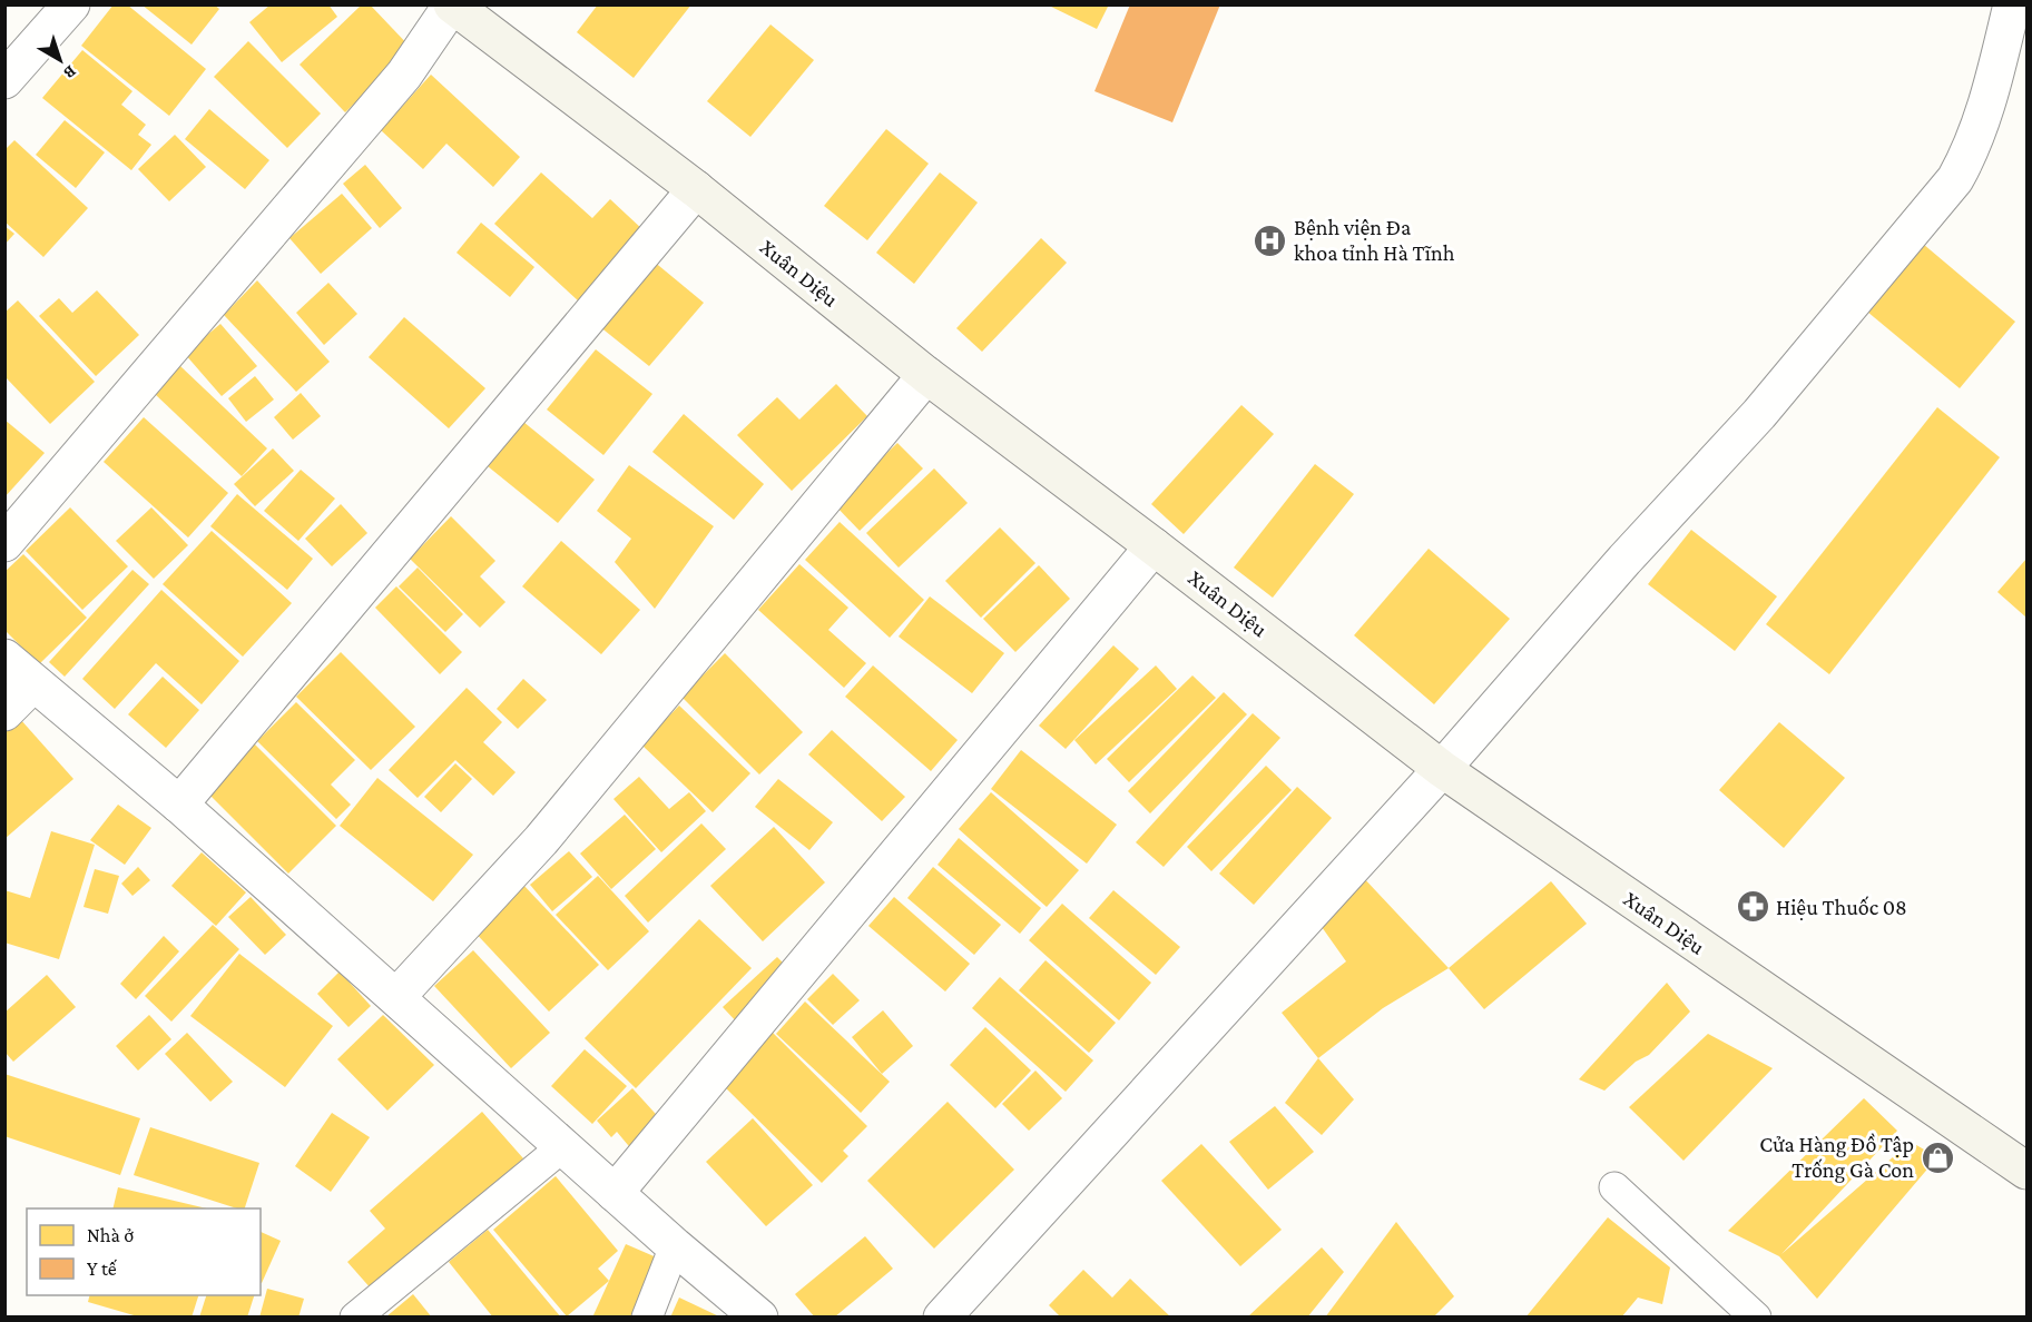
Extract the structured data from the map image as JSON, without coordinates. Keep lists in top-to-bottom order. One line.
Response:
{"streets":{"street":["Xuân Diệu"]},"places":{"hospital":["Bệnh viện Đa khoa tỉnh Hà Tĩnh"],"pharmacy":["Hiệu Thuốc 08"],"shop":["Cửa Hàng Đồ Tập Trống Gà Con"]},"legend":["Nhà ở","Y tế"],"north":"bottom right"}
